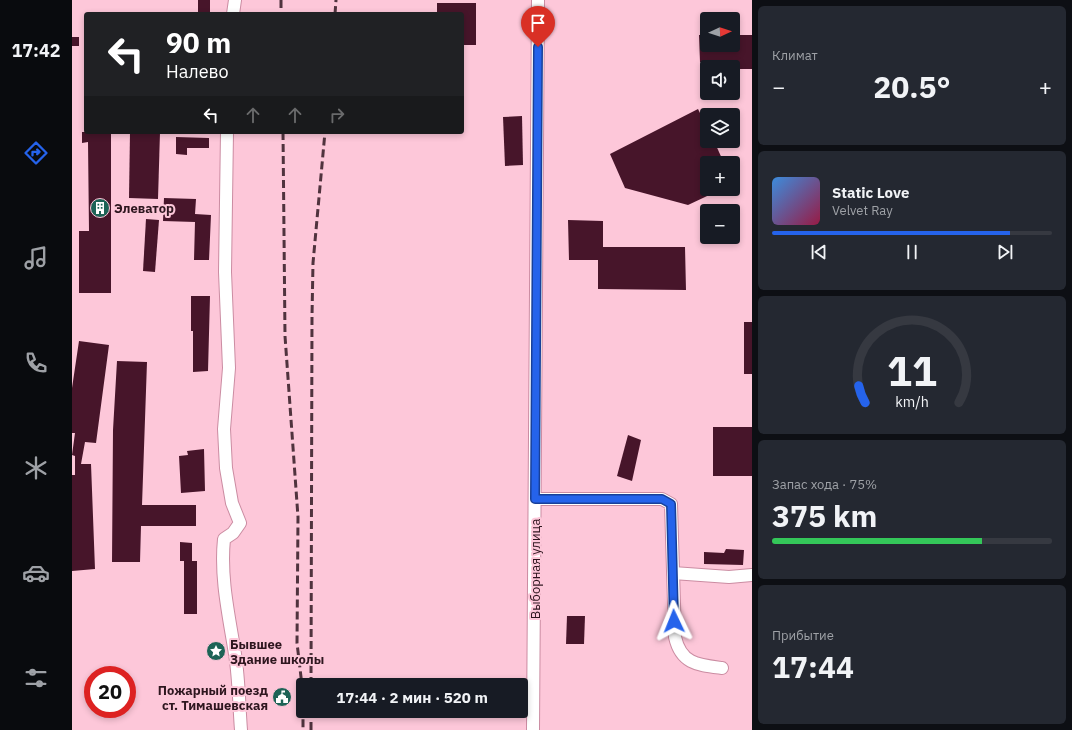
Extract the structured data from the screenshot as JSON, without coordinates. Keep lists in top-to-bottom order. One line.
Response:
{"streets":{"street":["Выборная улица"]},"places":{"building":["Элеватор"],"place":["Бывшее Здание школы"],"public building":["Пожарный поезд ст. Тимашевская"]},"north":"right","page":{"tabs":"17:42","tile":["Климат",["Запас хода · 75%","375 km"],["Прибытие","17:44"]],"map_buttons":["+","−"],"turn":["90 m","Налево"],"heat":["−","20.5°","+"],"song":["Static Love","Velvet Ray"],"limit":"20","trip":"17:44 · 2 мин · 520 m","gauge":["11","km/h"]}}
